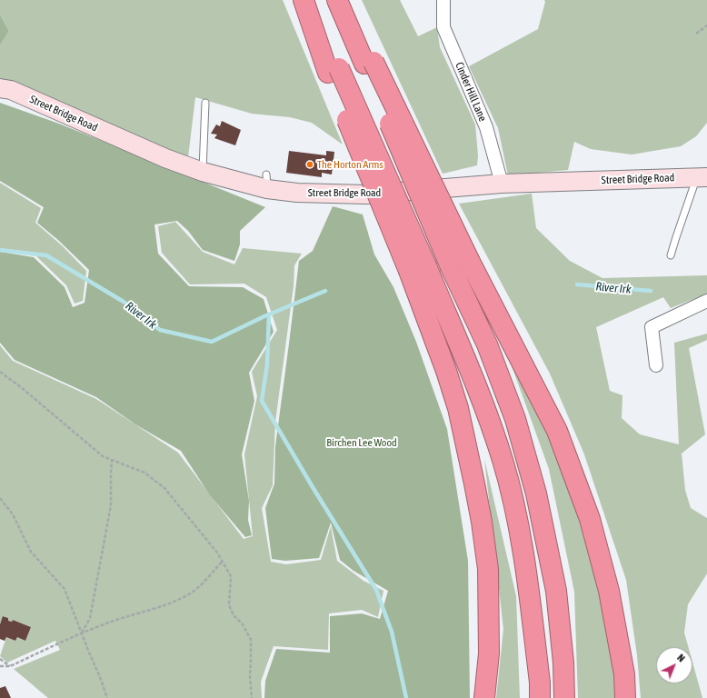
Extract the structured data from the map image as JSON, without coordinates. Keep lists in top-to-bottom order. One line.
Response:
{"streets":{"main road":["Street Bridge Road"],"street":["Cinder Hill Lane"]},"crossings":[["Cinder Hill Lane","Street Bridge Road"]],"water":["River Irk"],"parks":["Birchen Lee Wood"],"places":["The Horton Arms"],"north":"top right"}
